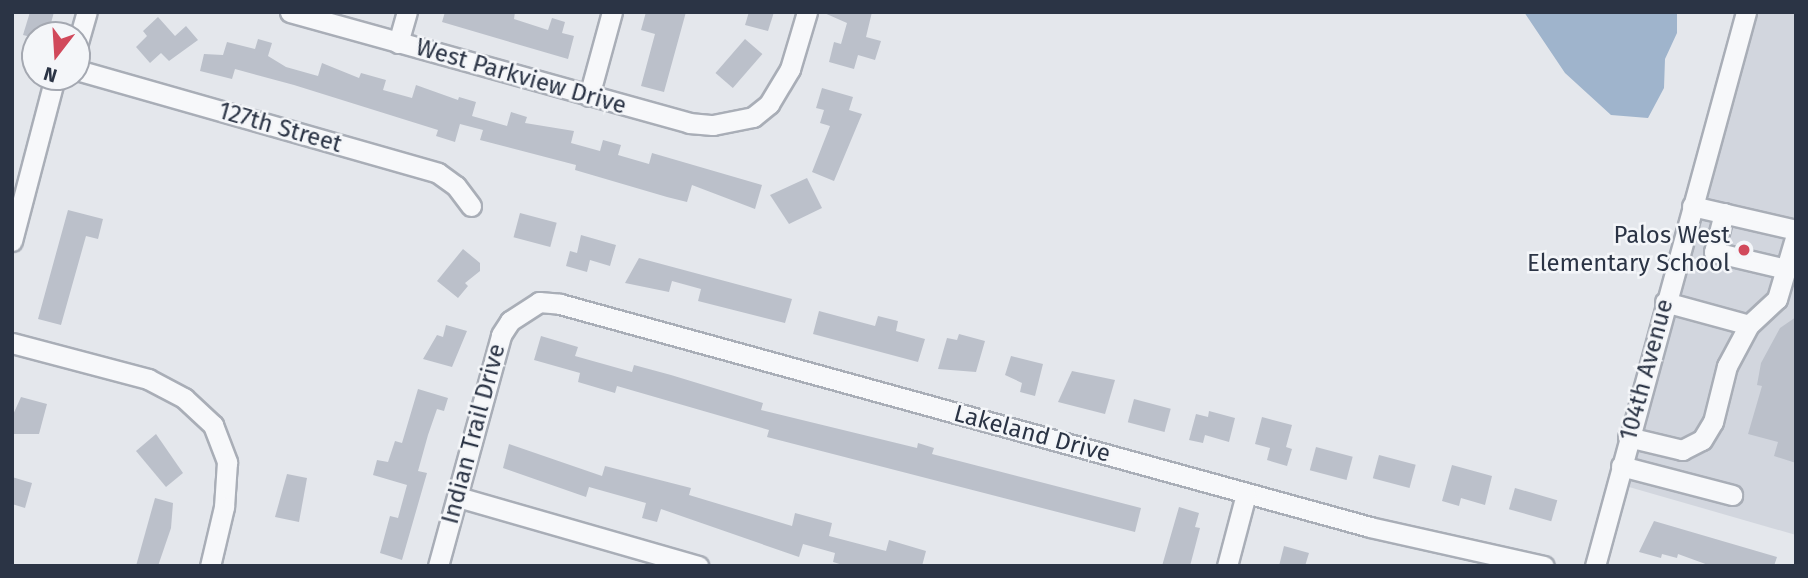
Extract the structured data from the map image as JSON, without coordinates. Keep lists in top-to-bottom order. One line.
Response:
{"streets":{"street":["West Parkview Drive","127th Street","104th Avenue","Indian Trail Drive","Lakeland Drive"]},"crossings":[["Indian Trail Drive","Lakeland Drive"]],"places":["Palos West Elementary School"],"north":"bottom"}
